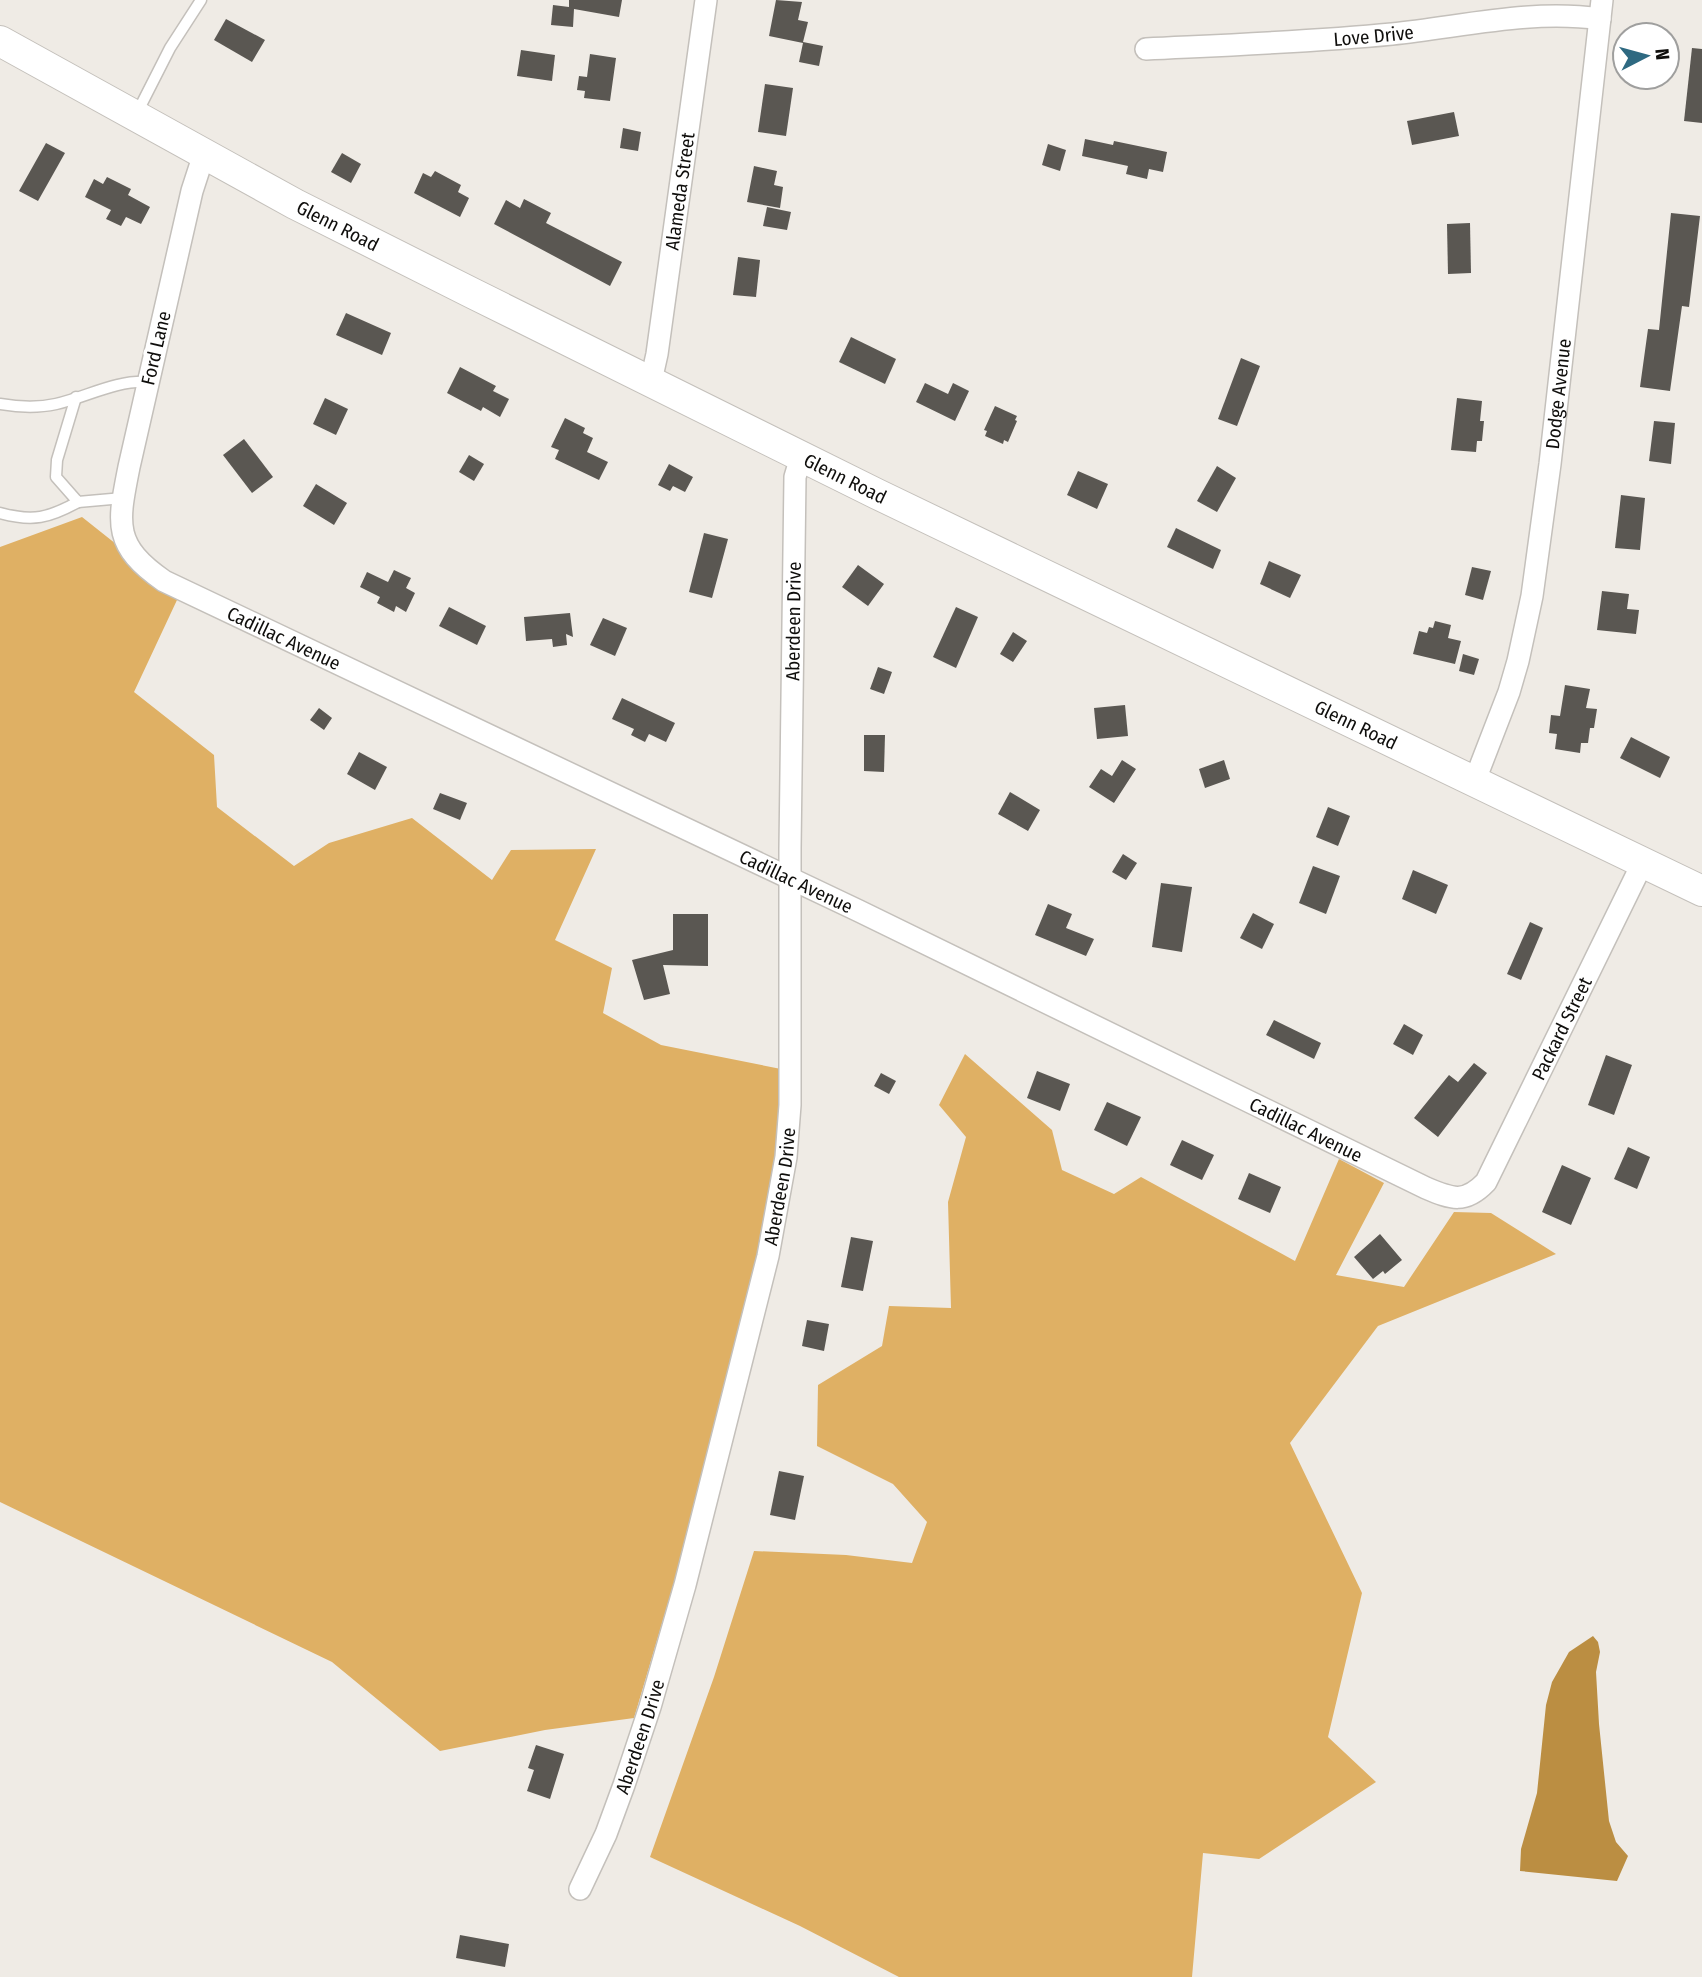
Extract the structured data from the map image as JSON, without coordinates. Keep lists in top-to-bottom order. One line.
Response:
{"streets":{"street":["Love Drive","Alameda Street","Glenn Road","Ford Lane","Dodge Avenue","Aberdeen Drive","Cadillac Avenue","Packard Street"]},"crossings":[["Love Drive","Dodge Avenue"],["Alameda Street","Glenn Road"],["Glenn Road","Ford Lane"],["Glenn Road","Dodge Avenue"],["Glenn Road","Aberdeen Drive"],["Glenn Road","Packard Street"],["Ford Lane","Cadillac Avenue"],["Aberdeen Drive","Cadillac Avenue"],["Cadillac Avenue","Packard Street"]],"north":"right"}
